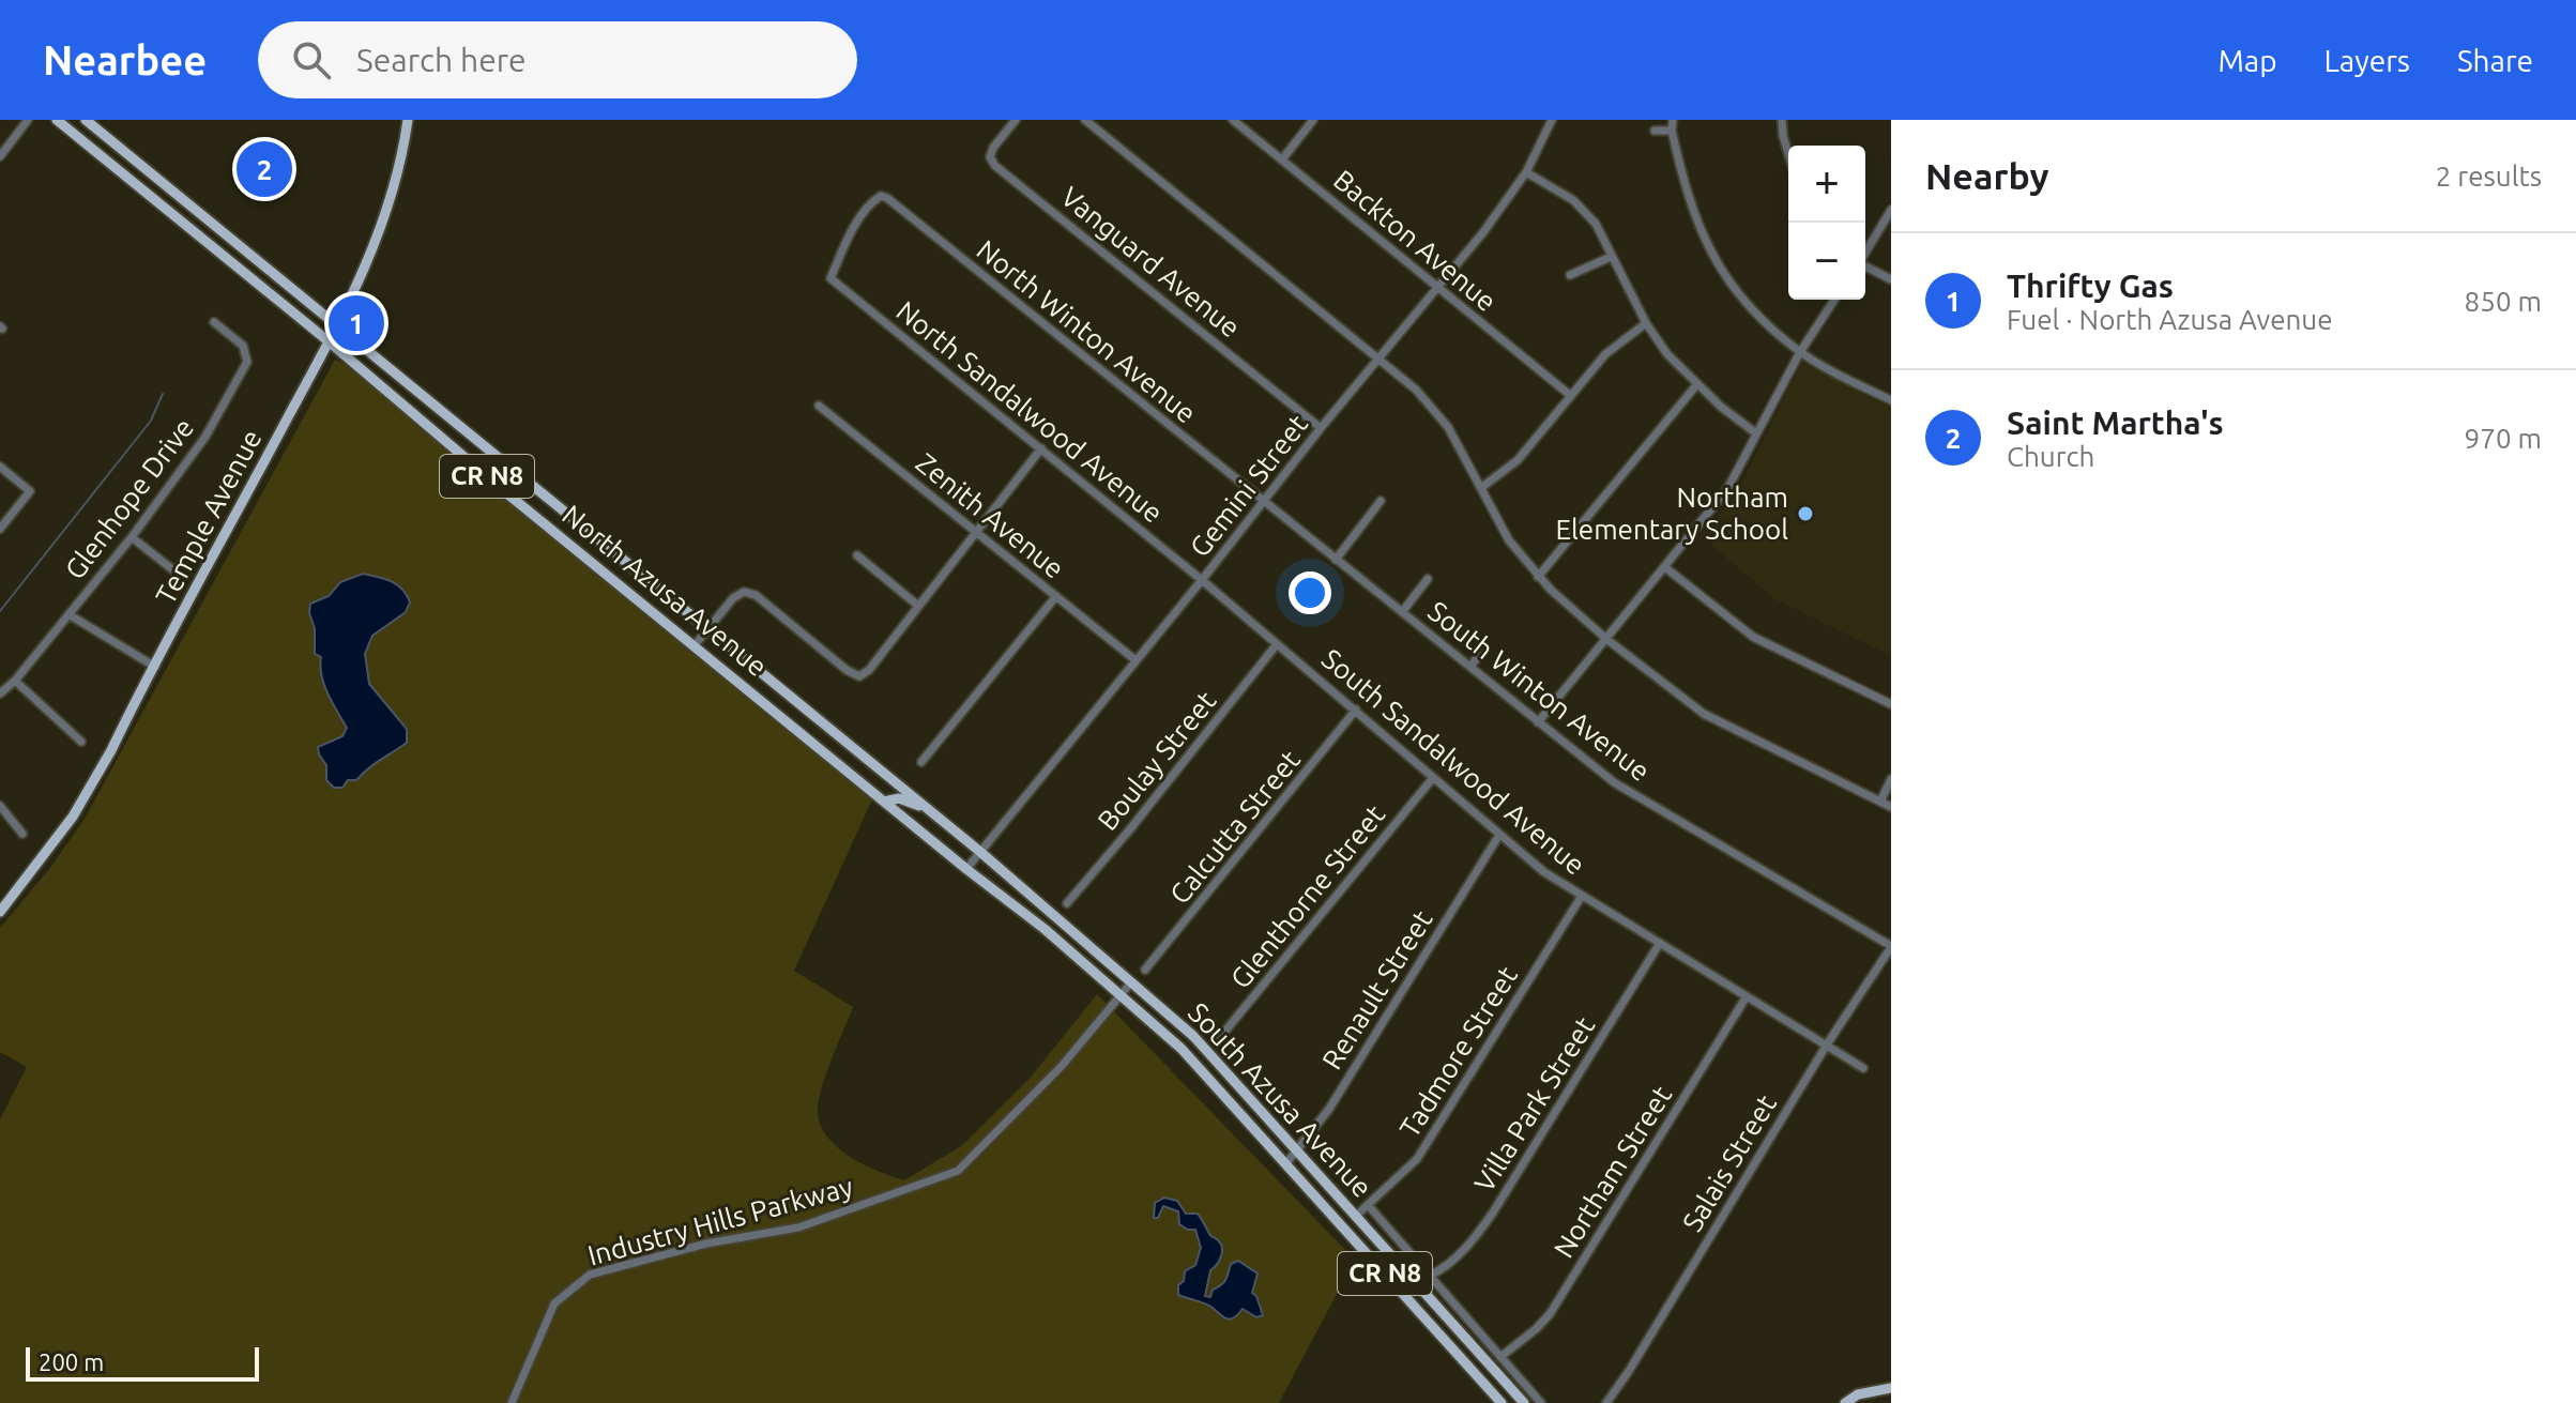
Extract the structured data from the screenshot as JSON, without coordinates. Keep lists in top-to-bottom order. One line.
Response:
{"streets":{"main road":["CR N8","Temple Avenue","North Azusa Avenue","South Azusa Avenue"],"street":["Backton Avenue","Vanguard Avenue","North Winton Avenue","North Sandalwood Avenue","Gemini Street","Glenhope Drive","Zenith Avenue","South Winton Avenue","Boulay Street","South Sandalwood Avenue","Calcutta Street","Glenthorne Street","Renault Street","Tadmore Street","Villa Park Street","Salais Street","Northam Street","Industry Hills Parkway"]},"crossings":[["Backton Avenue","Gemini Street"],["Vanguard Avenue","Gemini Street"],["North Winton Avenue","North Sandalwood Avenue"],["North Winton Avenue","Gemini Street"],["North Winton Avenue","South Winton Avenue"],["North Sandalwood Avenue","Gemini Street"],["North Sandalwood Avenue","South Sandalwood Avenue"],["Gemini Street","Zenith Avenue"],["Gemini Street","North Azusa Avenue"],["Gemini Street","South Winton Avenue"],["Gemini Street","South Sandalwood Avenue"],["Gemini Street","South Azusa Avenue"],["Temple Avenue","North Azusa Avenue"],["North Azusa Avenue","South Azusa Avenue"],["South Winton Avenue","Salais Street"],["Boulay Street","South Sandalwood Avenue"],["South Sandalwood Avenue","Calcutta Street"],["South Sandalwood Avenue","Glenthorne Street"],["South Sandalwood Avenue","Renault Street"],["South Sandalwood Avenue","Tadmore Street"],["South Sandalwood Avenue","Villa Park Street"],["South Sandalwood Avenue","Salais Street"],["South Sandalwood Avenue","Northam Street"],["Renault Street","South Azusa Avenue"],["Tadmore Street","South Azusa Avenue"],["South Azusa Avenue","Industry Hills Parkway"]],"places":["Northam Elementary School"],"scale_bar":"200 m","page":{"header":"Nearbee","search":"Search here","nav":["Map","Layers","Share"],"heading":["Nearby","2 results"],"pins":["2","1"],"map_buttons":["+","−"],"list":[{"mark":"1","name":"Thrifty Gas","note":"Fuel · North Azusa Avenue","value":"850 m"},{"mark":"2","name":"Saint Martha's","note":"Church","value":"970 m"}],"scale":"200 m"}}
